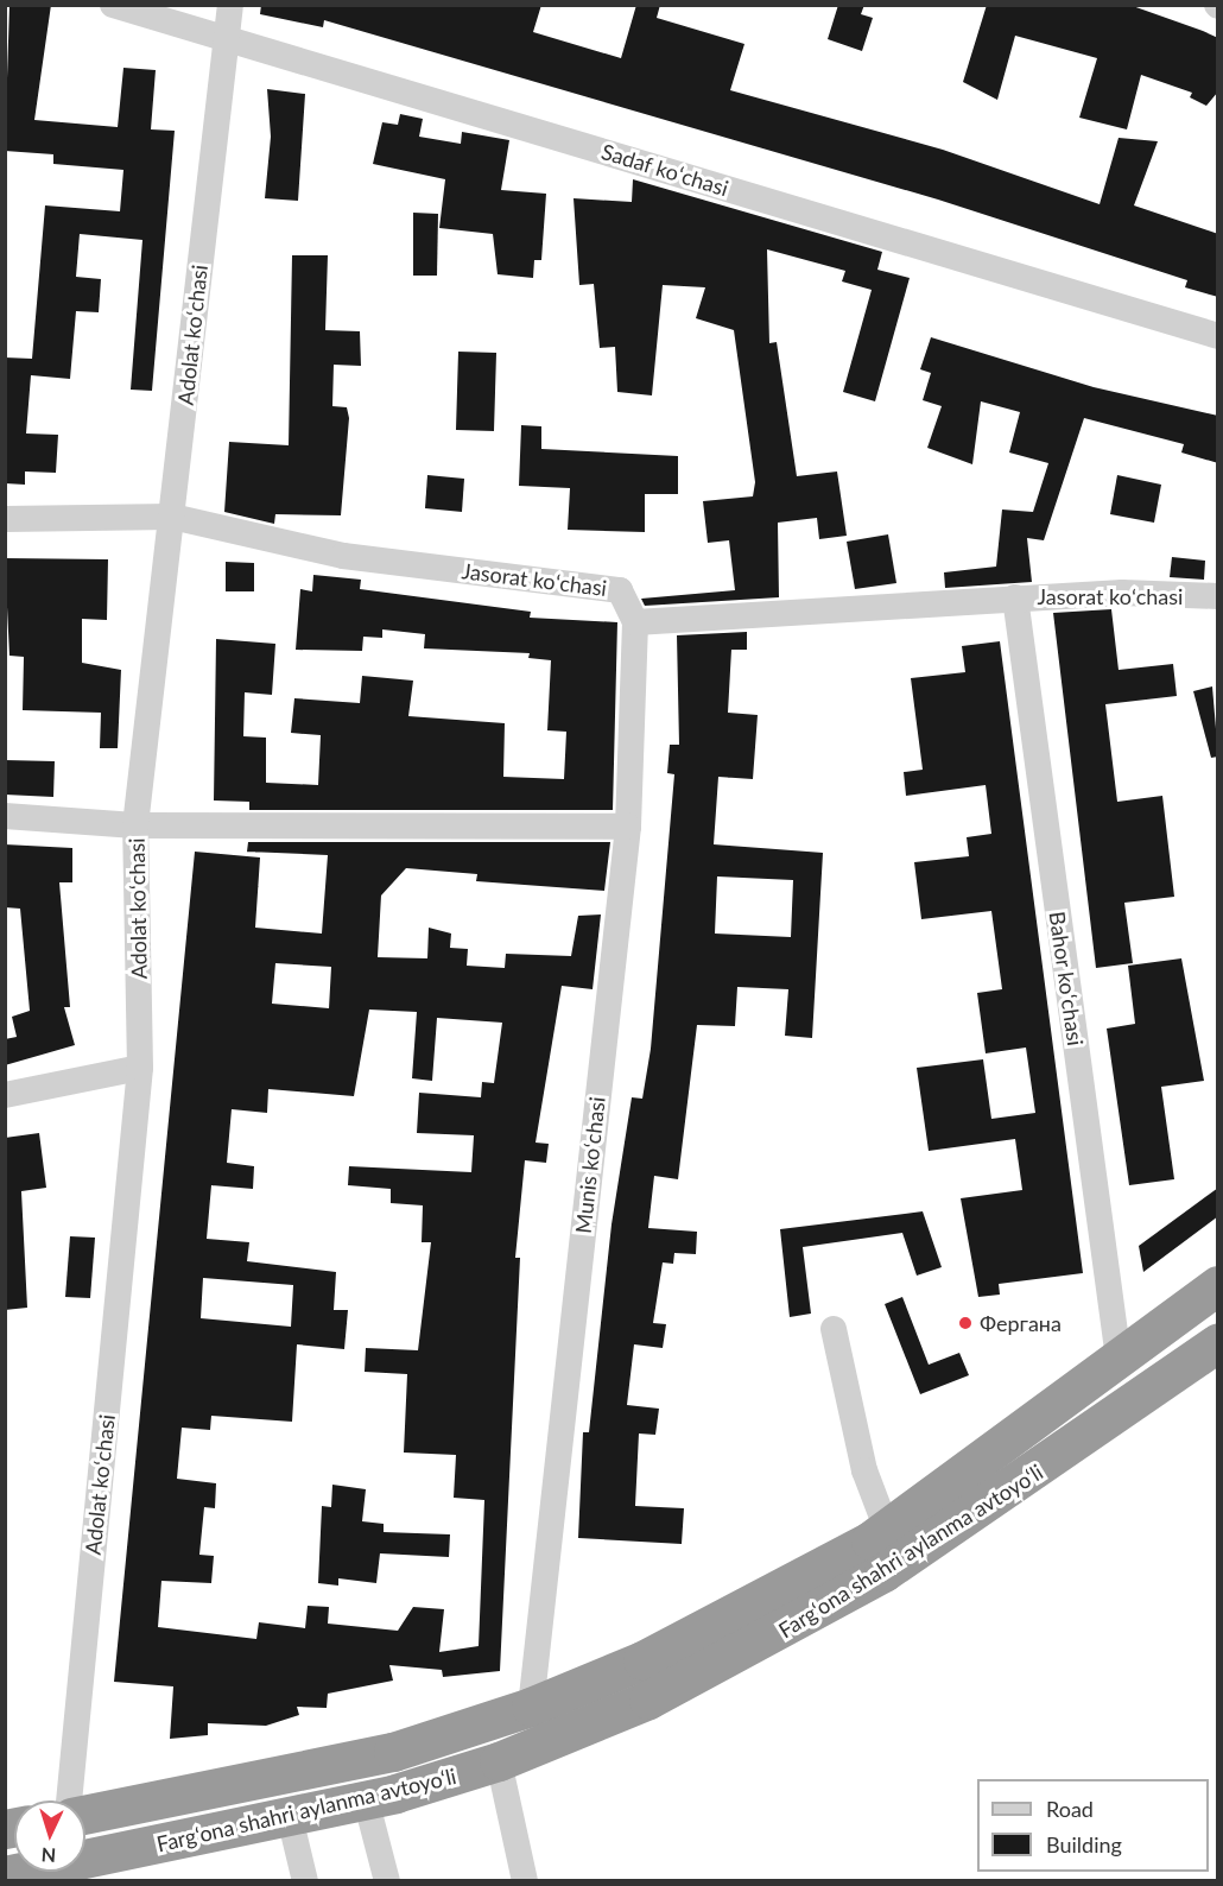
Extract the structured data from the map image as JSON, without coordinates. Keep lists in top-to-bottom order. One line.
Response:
{"streets":{"highway":["Farg‘ona shahri aylanma avtoyo‘li"],"street":["Sadaf koʻchasi","Adolat koʻchasi","Jasorat koʻchasi","Bahor koʻchasi","Munis koʻchasi"]},"crossings":[["Sadaf koʻchasi","Adolat koʻchasi"],["Adolat koʻchasi","Jasorat koʻchasi"],["Jasorat koʻchasi","Bahor koʻchasi"],["Jasorat koʻchasi","Munis koʻchasi"],["Bahor koʻchasi","Farg‘ona shahri aylanma avtoyo‘li"],["Munis koʻchasi","Farg‘ona shahri aylanma avtoyo‘li"]],"places":["Фергана"],"legend":["Road","Building"],"north":"bottom"}
